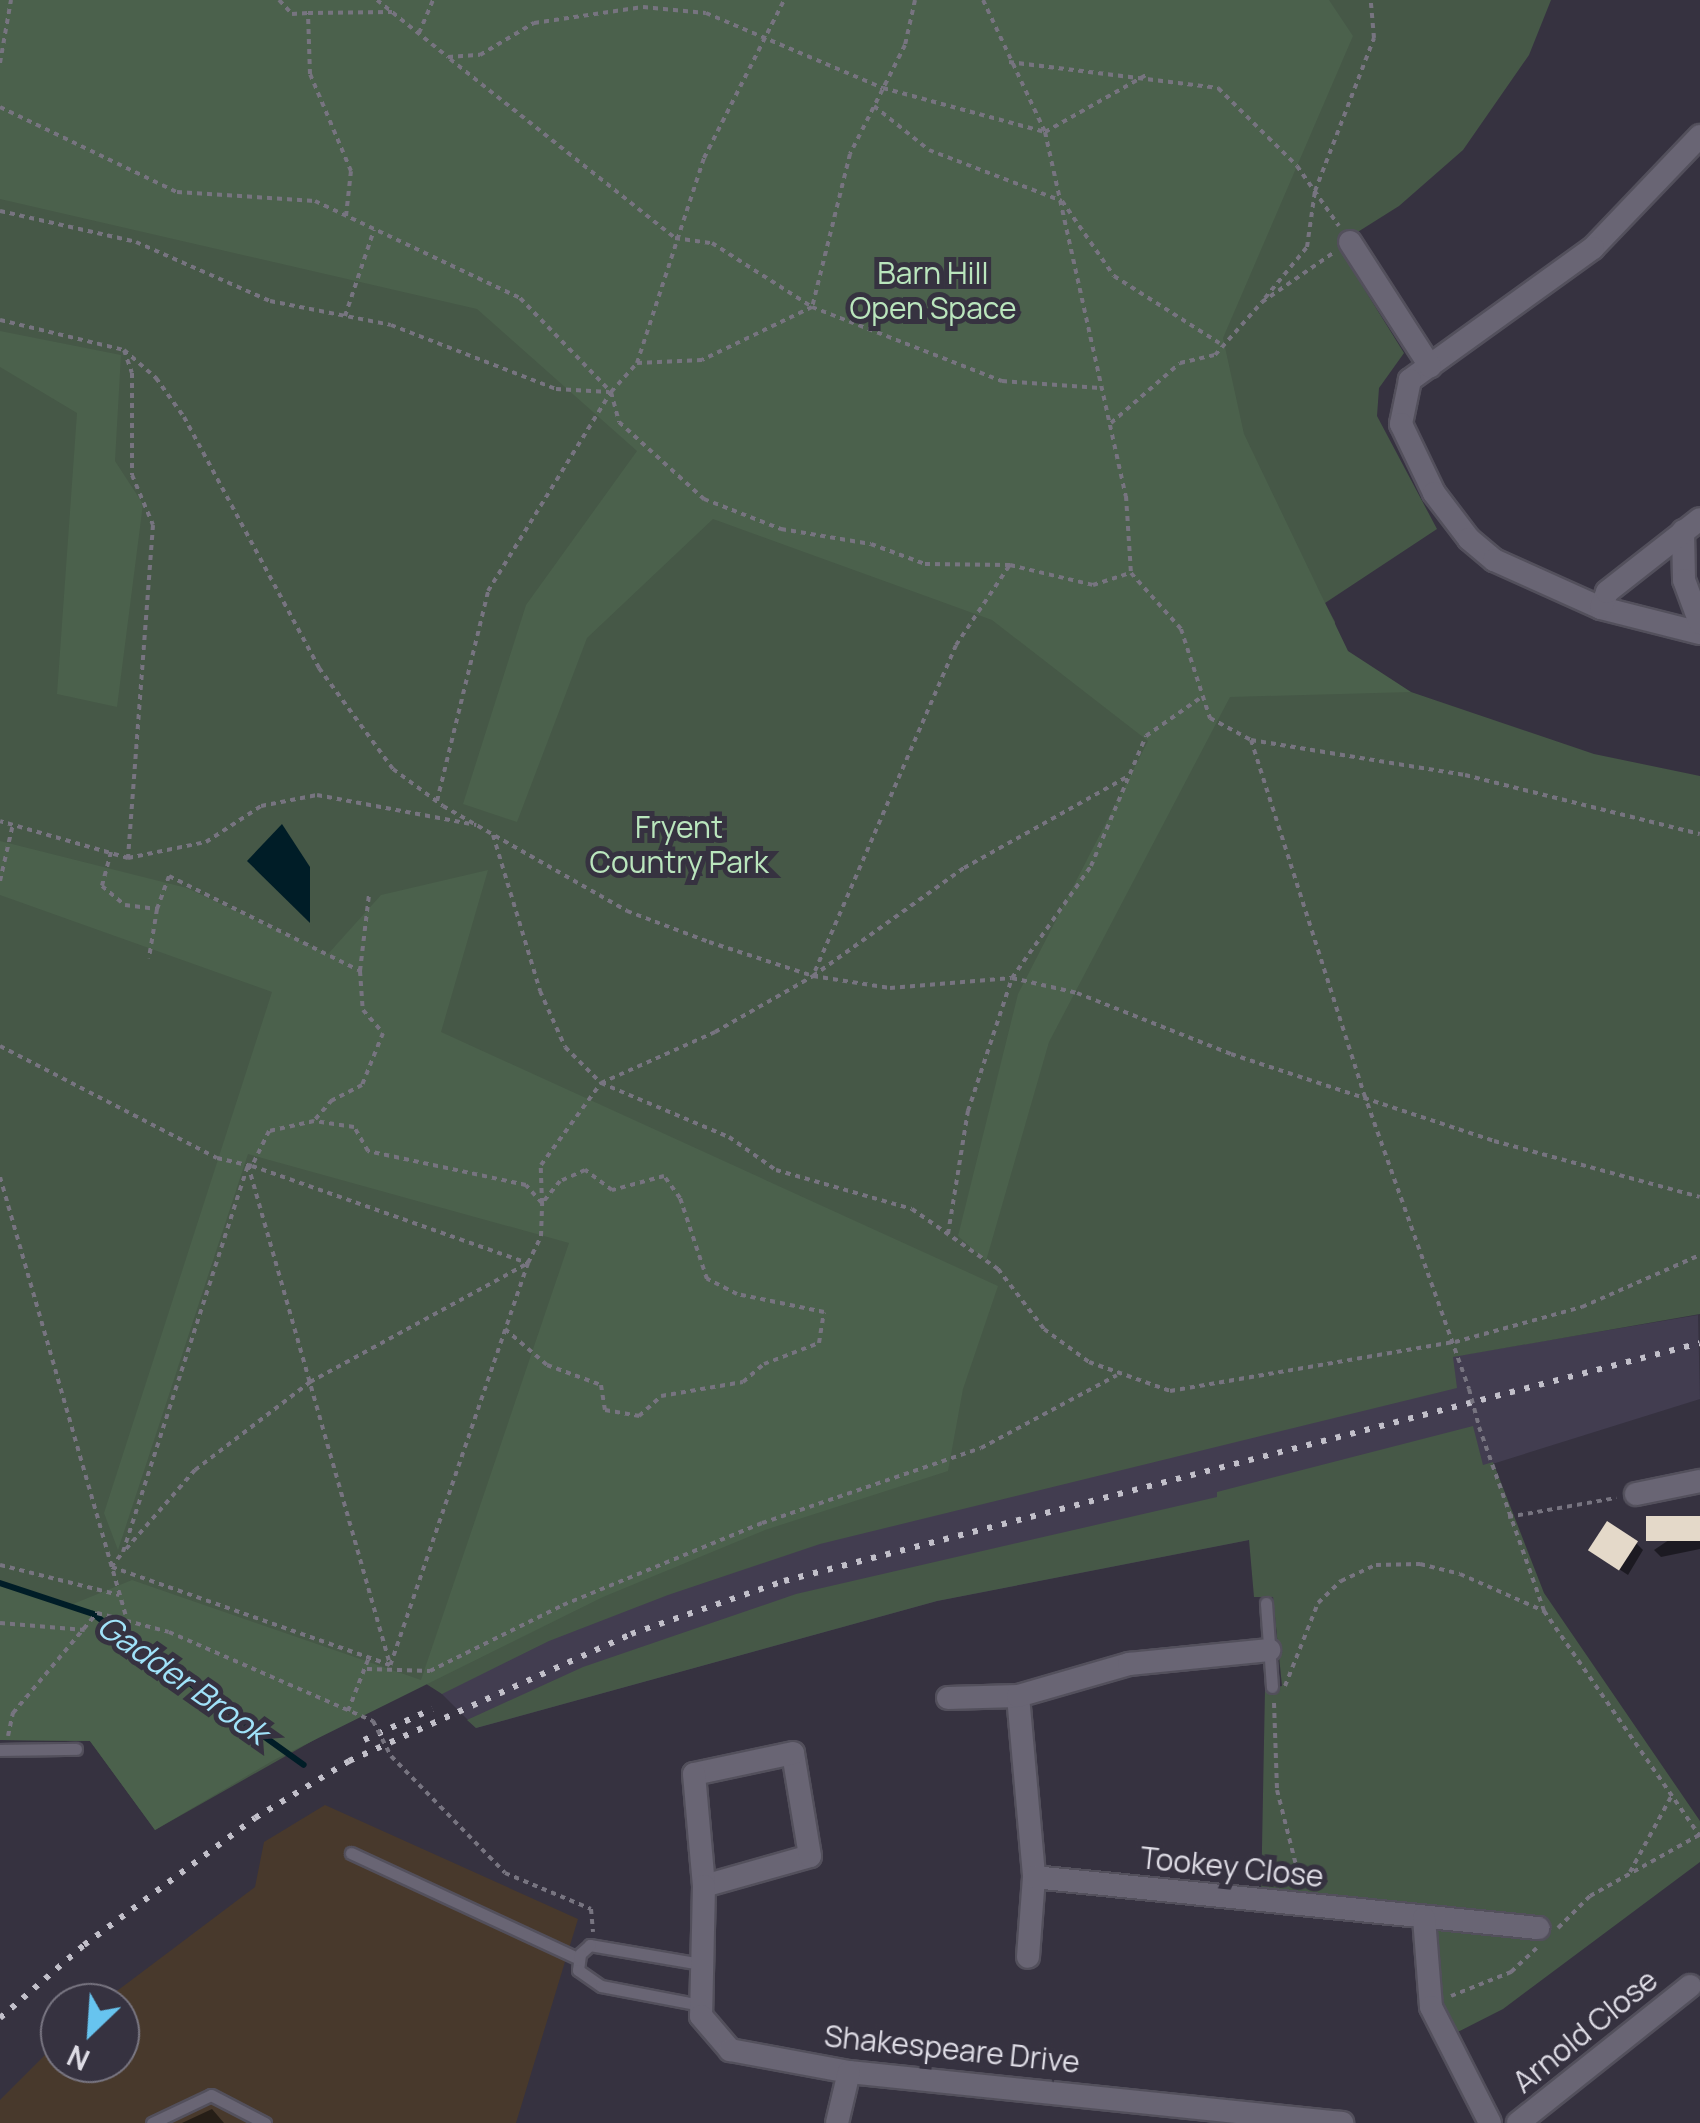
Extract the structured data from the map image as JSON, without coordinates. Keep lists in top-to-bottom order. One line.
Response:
{"streets":{"street":["Tookey Close","Arnold Close","Shakespeare Drive"]},"water":["Gadder Brook"],"parks":["Barn Hill Open Space","Fryent Country Park"],"north":"bottom left"}
